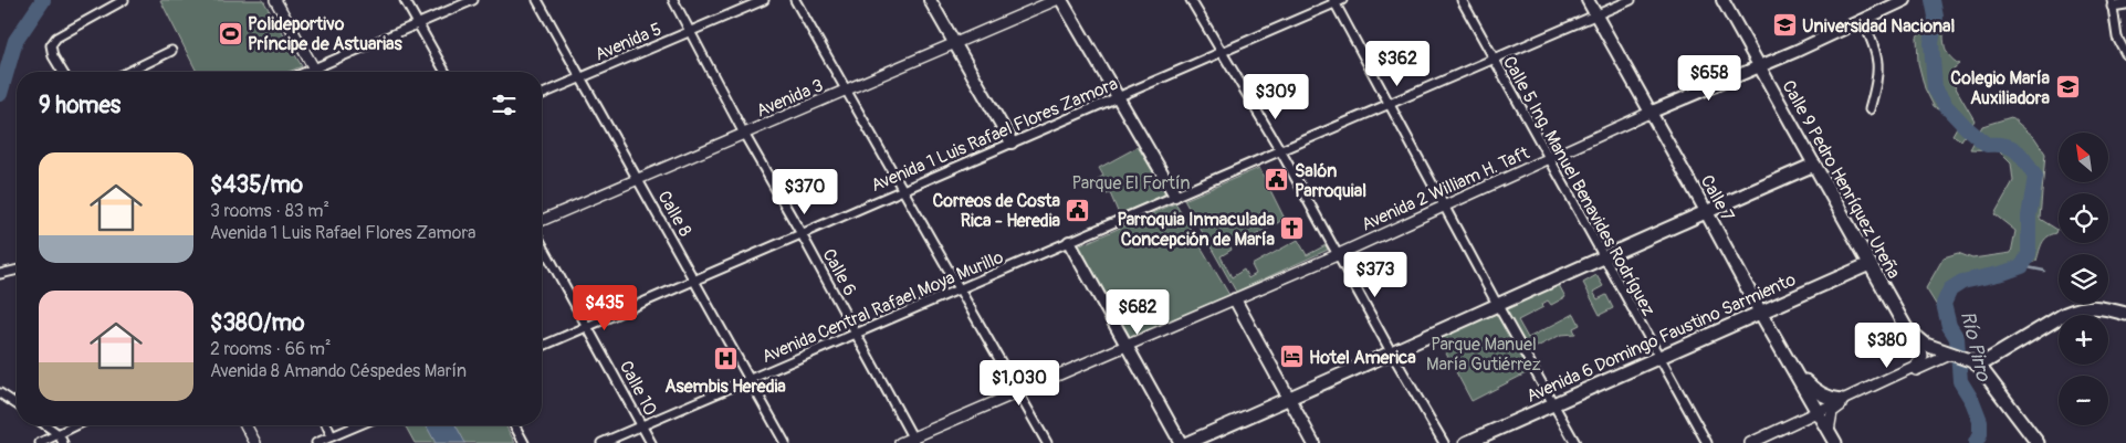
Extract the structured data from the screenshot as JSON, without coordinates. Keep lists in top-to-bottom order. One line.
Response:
{"streets":{"main road":["Calle 9 Pedro Henríquez Ureña","Avenida 2 William H. Taft","Calle 7","Avenida 6 Domingo Faustino Sarmiento"],"street":["Avenida 5","Avenida 3","Avenida 1 Luis Rafael Flores Zamora","Calle 5 Ing. Manuel Benavides Rodríguez","Calle 8","Calle 6","Avenida Central Rafael Moya Murillo","Calle 10"]},"crossings":[["Avenida 5","Calle 8"],["Avenida 5","Calle 6"],["Avenida 3","Calle 8"],["Avenida 3","Calle 6"],["Avenida 1 Luis Rafael Flores Zamora","Calle 8"],["Avenida 1 Luis Rafael Flores Zamora","Calle 6"],["Avenida 1 Luis Rafael Flores Zamora","Calle 10"],["Calle 9 Pedro Henríquez Ureña","Avenida 2 William H. Taft"],["Calle 9 Pedro Henríquez Ureña","Avenida 6 Domingo Faustino Sarmiento"],["Calle 5 Ing. Manuel Benavides Rodríguez","Avenida 2 William H. Taft"],["Calle 5 Ing. Manuel Benavides Rodríguez","Avenida Central Rafael Moya Murillo"],["Calle 5 Ing. Manuel Benavides Rodríguez","Avenida 6 Domingo Faustino Sarmiento"],["Avenida 2 William H. Taft","Calle 7"],["Avenida 2 William H. Taft","Calle 6"],["Calle 7","Avenida Central Rafael Moya Murillo"],["Calle 7","Avenida 6 Domingo Faustino Sarmiento"],["Calle 8","Avenida Central Rafael Moya Murillo"],["Calle 6","Avenida Central Rafael Moya Murillo"],["Avenida Central Rafael Moya Murillo","Calle 10"]],"water":["Río Pirro"],"parks":["Parque El Fortín","Parque Manuel María Gutiérrez"],"places":{"school or university":["Universidad Nacional","Colegio María Auxiliadora"],"sports":["Polideportivo Príncipe de Astuarias"],"public building":["Salón Parroquial","Correos de Costa Rica - Heredia"],"church":["Parroquia Inmaculada Concepción de María"],"hotel":["Hotel America"],"hospital":["Asembis Heredia"]},"north":"top left","page":{"price":["$362","$658","$309","$370","$373","$435","$682","$380","$1,030"],"heading":"9 homes","map_buttons":["+","−"],"list":[{"name":"$435/mo","note":"3 rooms · 83 m² · Avenida 1 Luis Rafael Flores Zamora"},{"name":"$380/mo","note":"2 rooms · 66 m² · Avenida 8 Amando Céspedes Marín"}]}}
